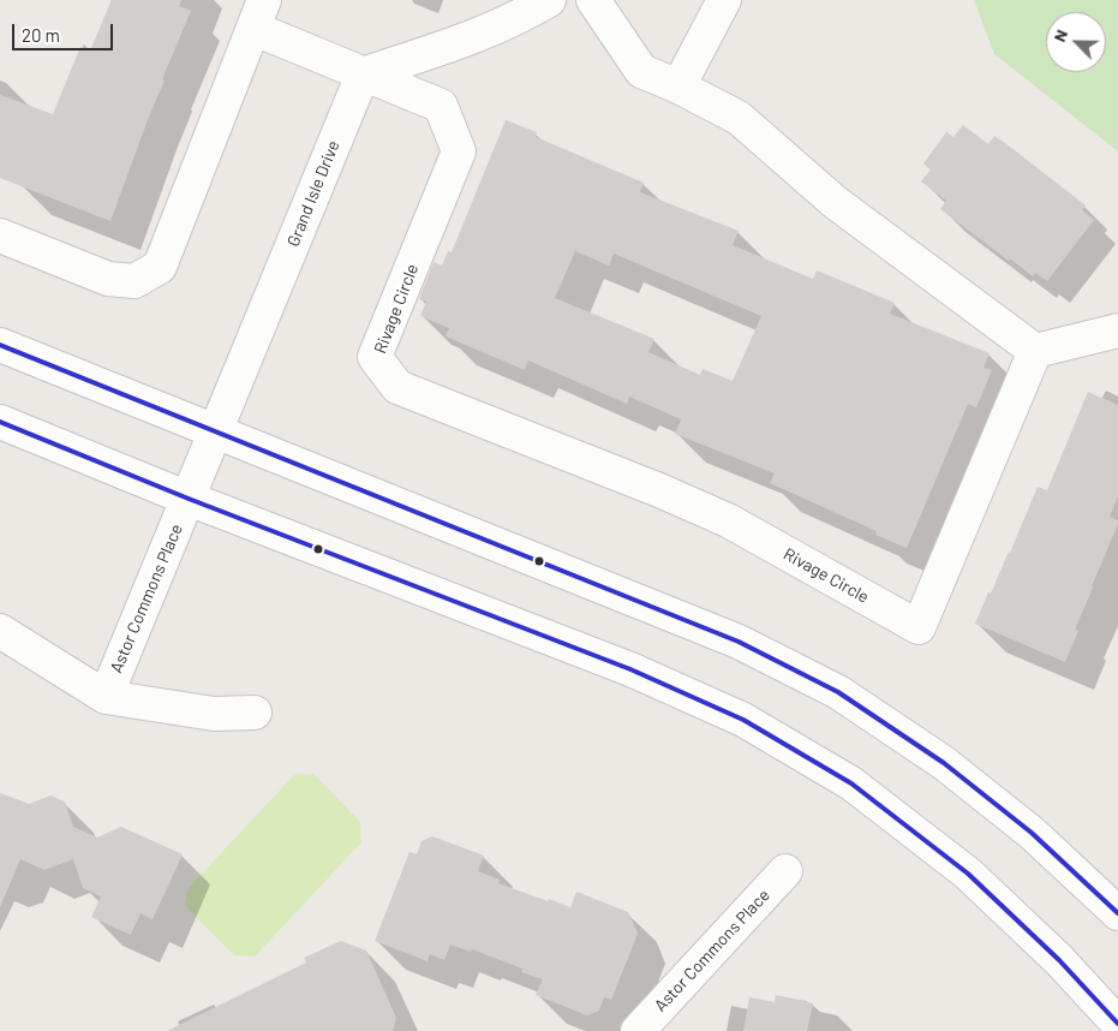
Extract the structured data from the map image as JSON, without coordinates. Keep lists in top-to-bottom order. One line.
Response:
{"streets":{"street":["Grand Isle Drive","Rivage Circle","Astor Commons Place"]},"crossings":[["Grand Isle Drive","Rivage Circle"],["Grand Isle Drive","Astor Commons Place"]],"scale_bar":"20 m","north":"top left"}
